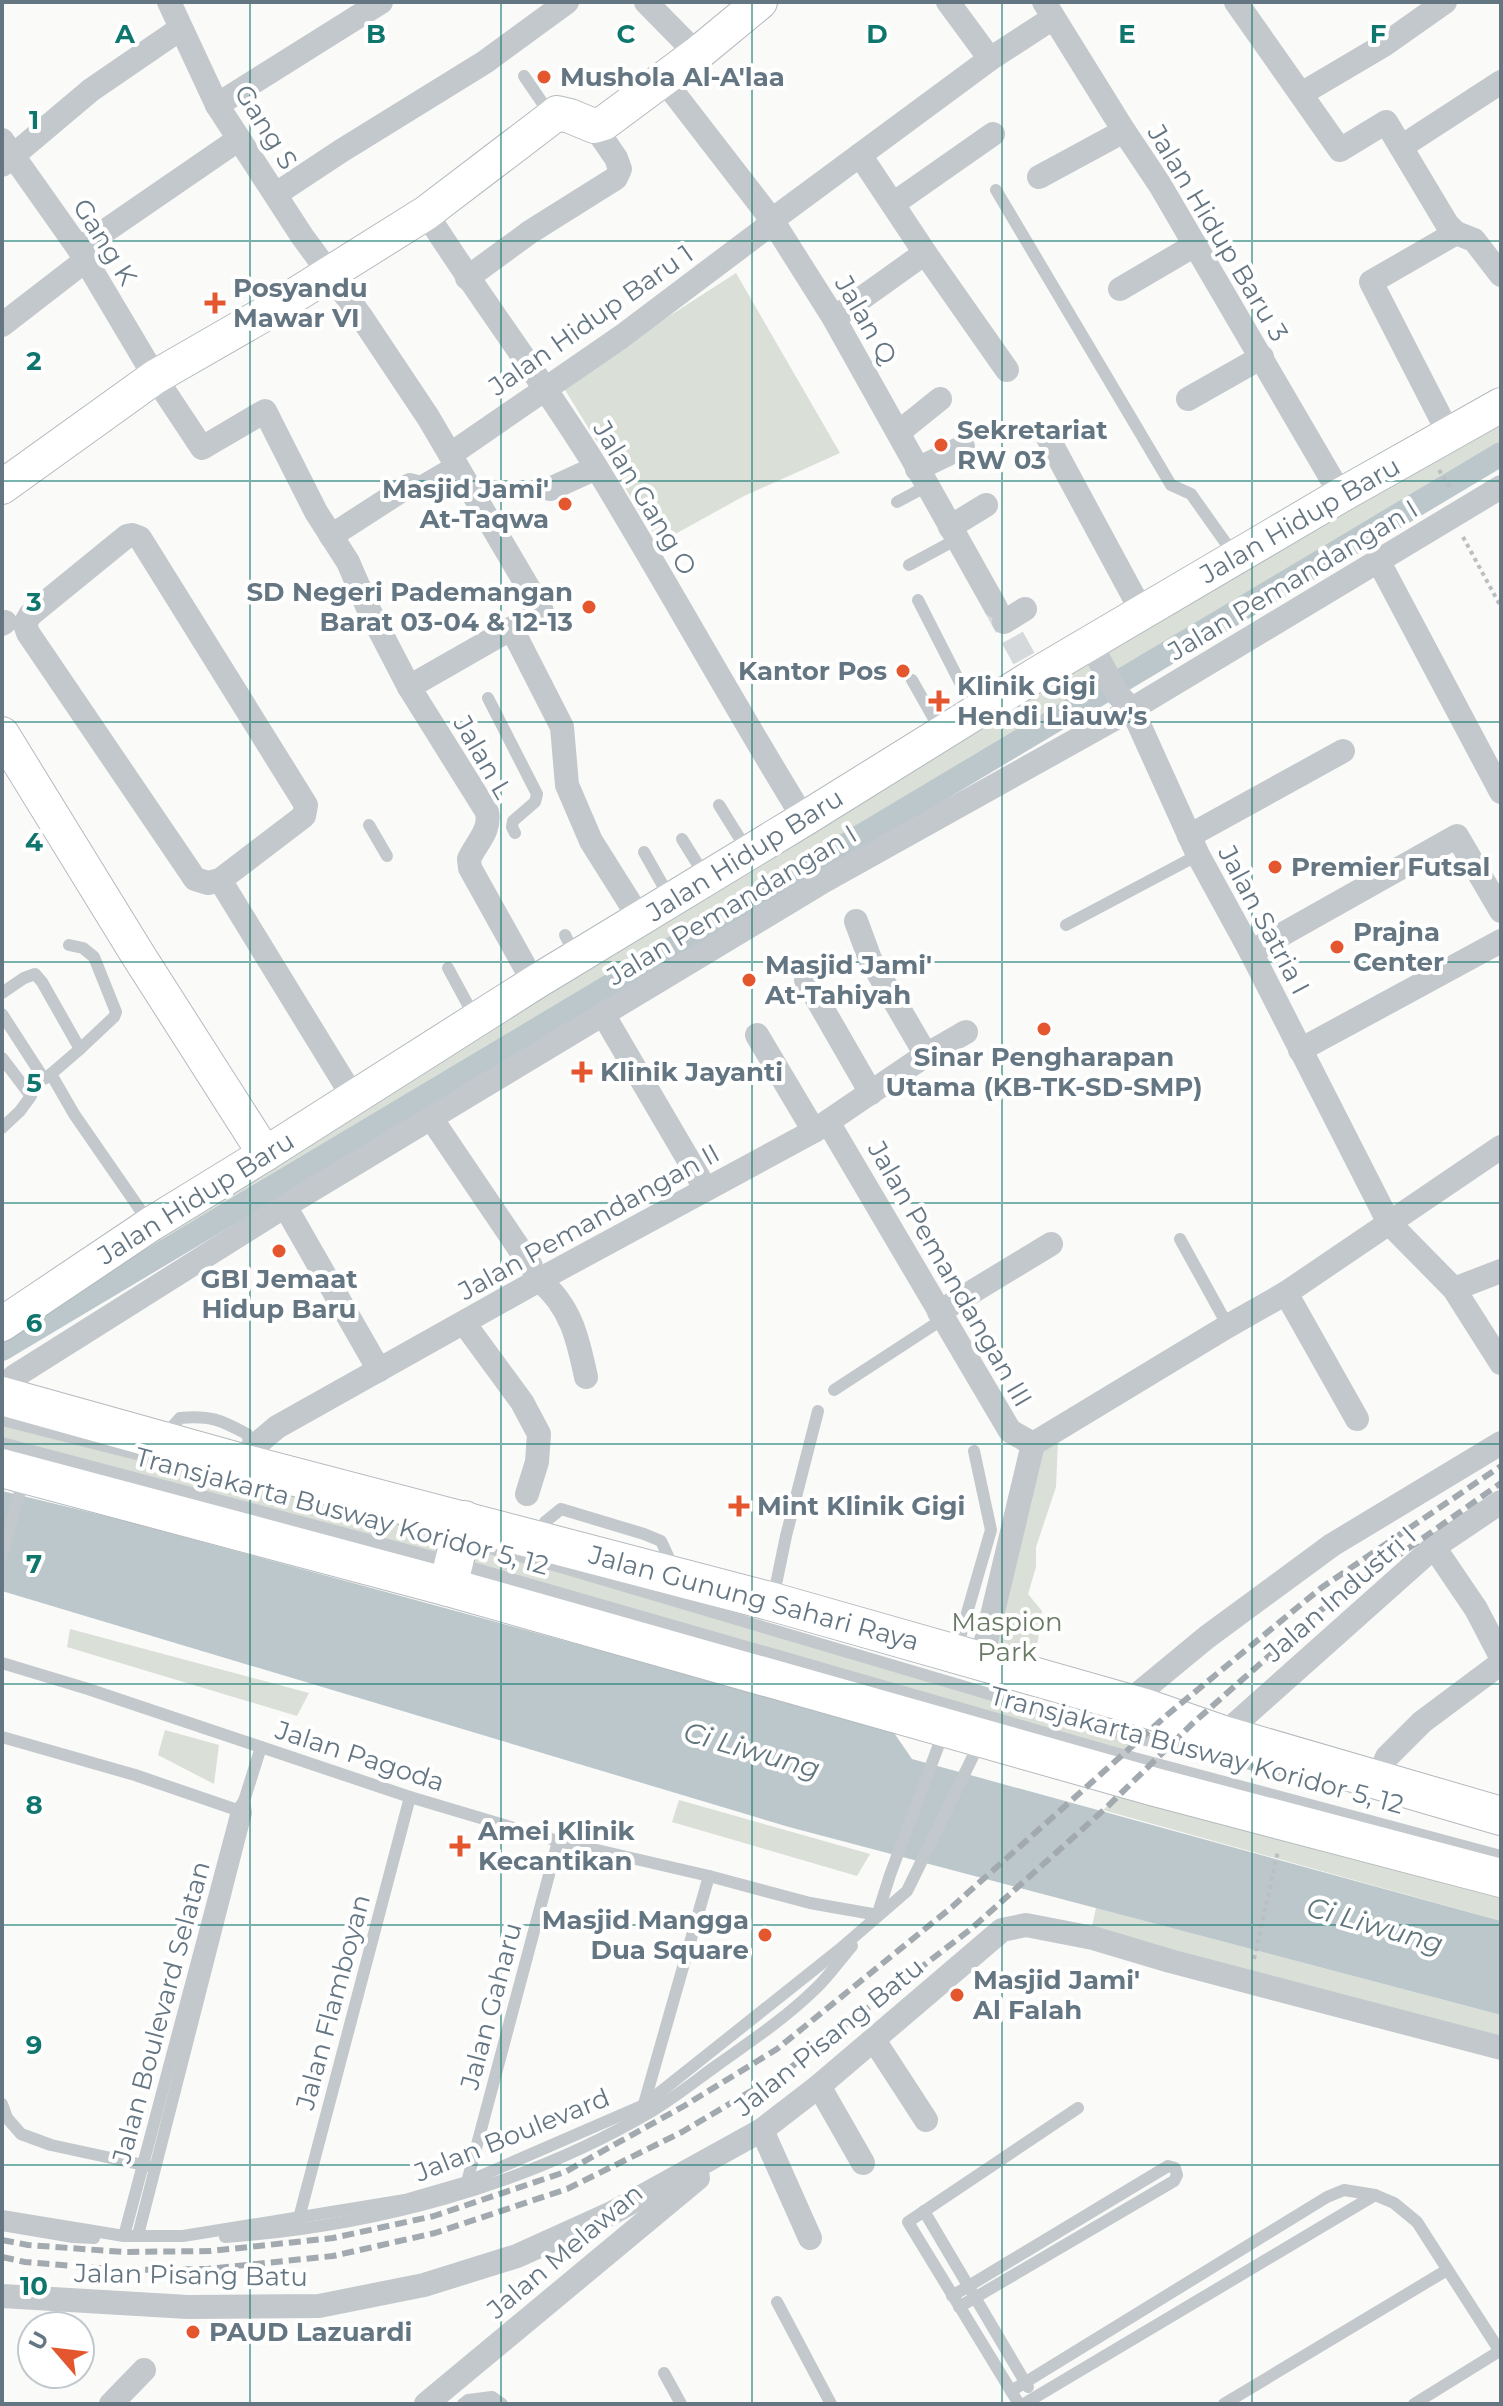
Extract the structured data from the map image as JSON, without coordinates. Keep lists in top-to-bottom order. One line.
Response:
{"streets":{"main road":["Jalan Gunung Sahari Raya"],"street":["Gang S","Jalan Hidup Baru 3","Gang K","Jalan Hidup Baru 1","Jalan Q","Jalan Gang O","Jalan Hidup Baru","Jalan Pemandangan I","Jalan L","Jalan Satria I","Jalan Pemandangan II","Jalan Pemandangan III","Jalan Industri I","Jalan Pisang Batu","Jalan Melawan"],"lane":["Transjakarta Busway Koridor 5, 12","Jalan Pagoda","Jalan Flamboyan","Jalan Gaharu","Jalan Boulevard Selatan","Jalan Boulevard"]},"crossings":[["Jalan Hidup Baru 3","Jalan Hidup Baru 1"],["Jalan Hidup Baru 3","Jalan Hidup Baru"],["Jalan Hidup Baru 1","Jalan Q"],["Jalan Hidup Baru 1","Jalan Gang O"],["Jalan Gang O","Jalan Hidup Baru"],["Jalan Hidup Baru","Jalan L"],["Jalan Hidup Baru","Jalan Satria I"],["Jalan Pemandangan I","Jalan Satria I"],["Jalan Satria I","Jalan Pemandangan III"],["Jalan Pemandangan II","Jalan Pemandangan III"],["Jalan Pemandangan II","Jalan Gunung Sahari Raya"],["Jalan Pemandangan III","Jalan Gunung Sahari Raya"],["Transjakarta Busway Koridor 5, 12","Jalan Gunung Sahari Raya"],["Jalan Industri I","Jalan Gunung Sahari Raya"],["Jalan Gunung Sahari Raya","Jalan Boulevard"],["Jalan Pagoda","Jalan Flamboyan"],["Jalan Pagoda","Jalan Gaharu"],["Jalan Pagoda","Jalan Boulevard Selatan"],["Jalan Pagoda","Jalan Boulevard"],["Jalan Flamboyan","Jalan Boulevard"],["Jalan Gaharu","Jalan Boulevard"],["Jalan Boulevard Selatan","Jalan Boulevard"],["Jalan Pisang Batu","Jalan Melawan"]],"water":["Ci Liwung"],"parks":["Maspion Park"],"places":{"other":["Mushola Al-A'laa","Sekretariat RW 03","Masjid Jami' At-Taqwa","SD Negeri Pademangan Barat 03-04 & 12-13","Kantor Pos","Premier Futsal","Prajna Center","Masjid Jami' At-Tahiyah","Sinar Pengharapan Utama (KB-TK-SD-SMP)","GBI Jemaat Hidup Baru","Masjid Mangga Dua Square","Masjid Jami' Al Falah","PAUD Lazuardi"],"health":["Posyandu Mawar VI","Klinik Gigi Hendi Liauw's","Klinik Jayanti","Mint Klinik Gigi","Amei Klinik Kecantikan"]},"north":"top left","grid":{"columns":["A","B","C","D","E","F"],"rows":["1","2","3","4","5","6","7","8","9","10"]}}
